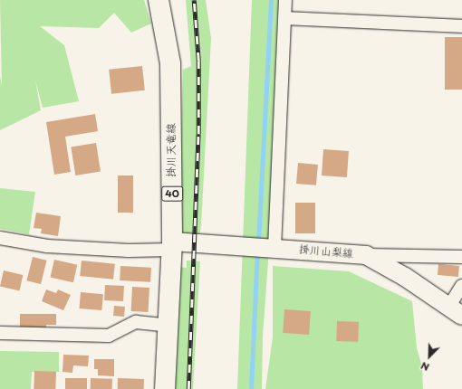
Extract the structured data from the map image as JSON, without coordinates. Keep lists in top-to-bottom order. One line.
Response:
{"streets":{"main road":["掛川天竜線","40","掛川山梨線"]},"crossings":[["掛川天竜線","掛川山梨線"]],"north":"bottom left"}
